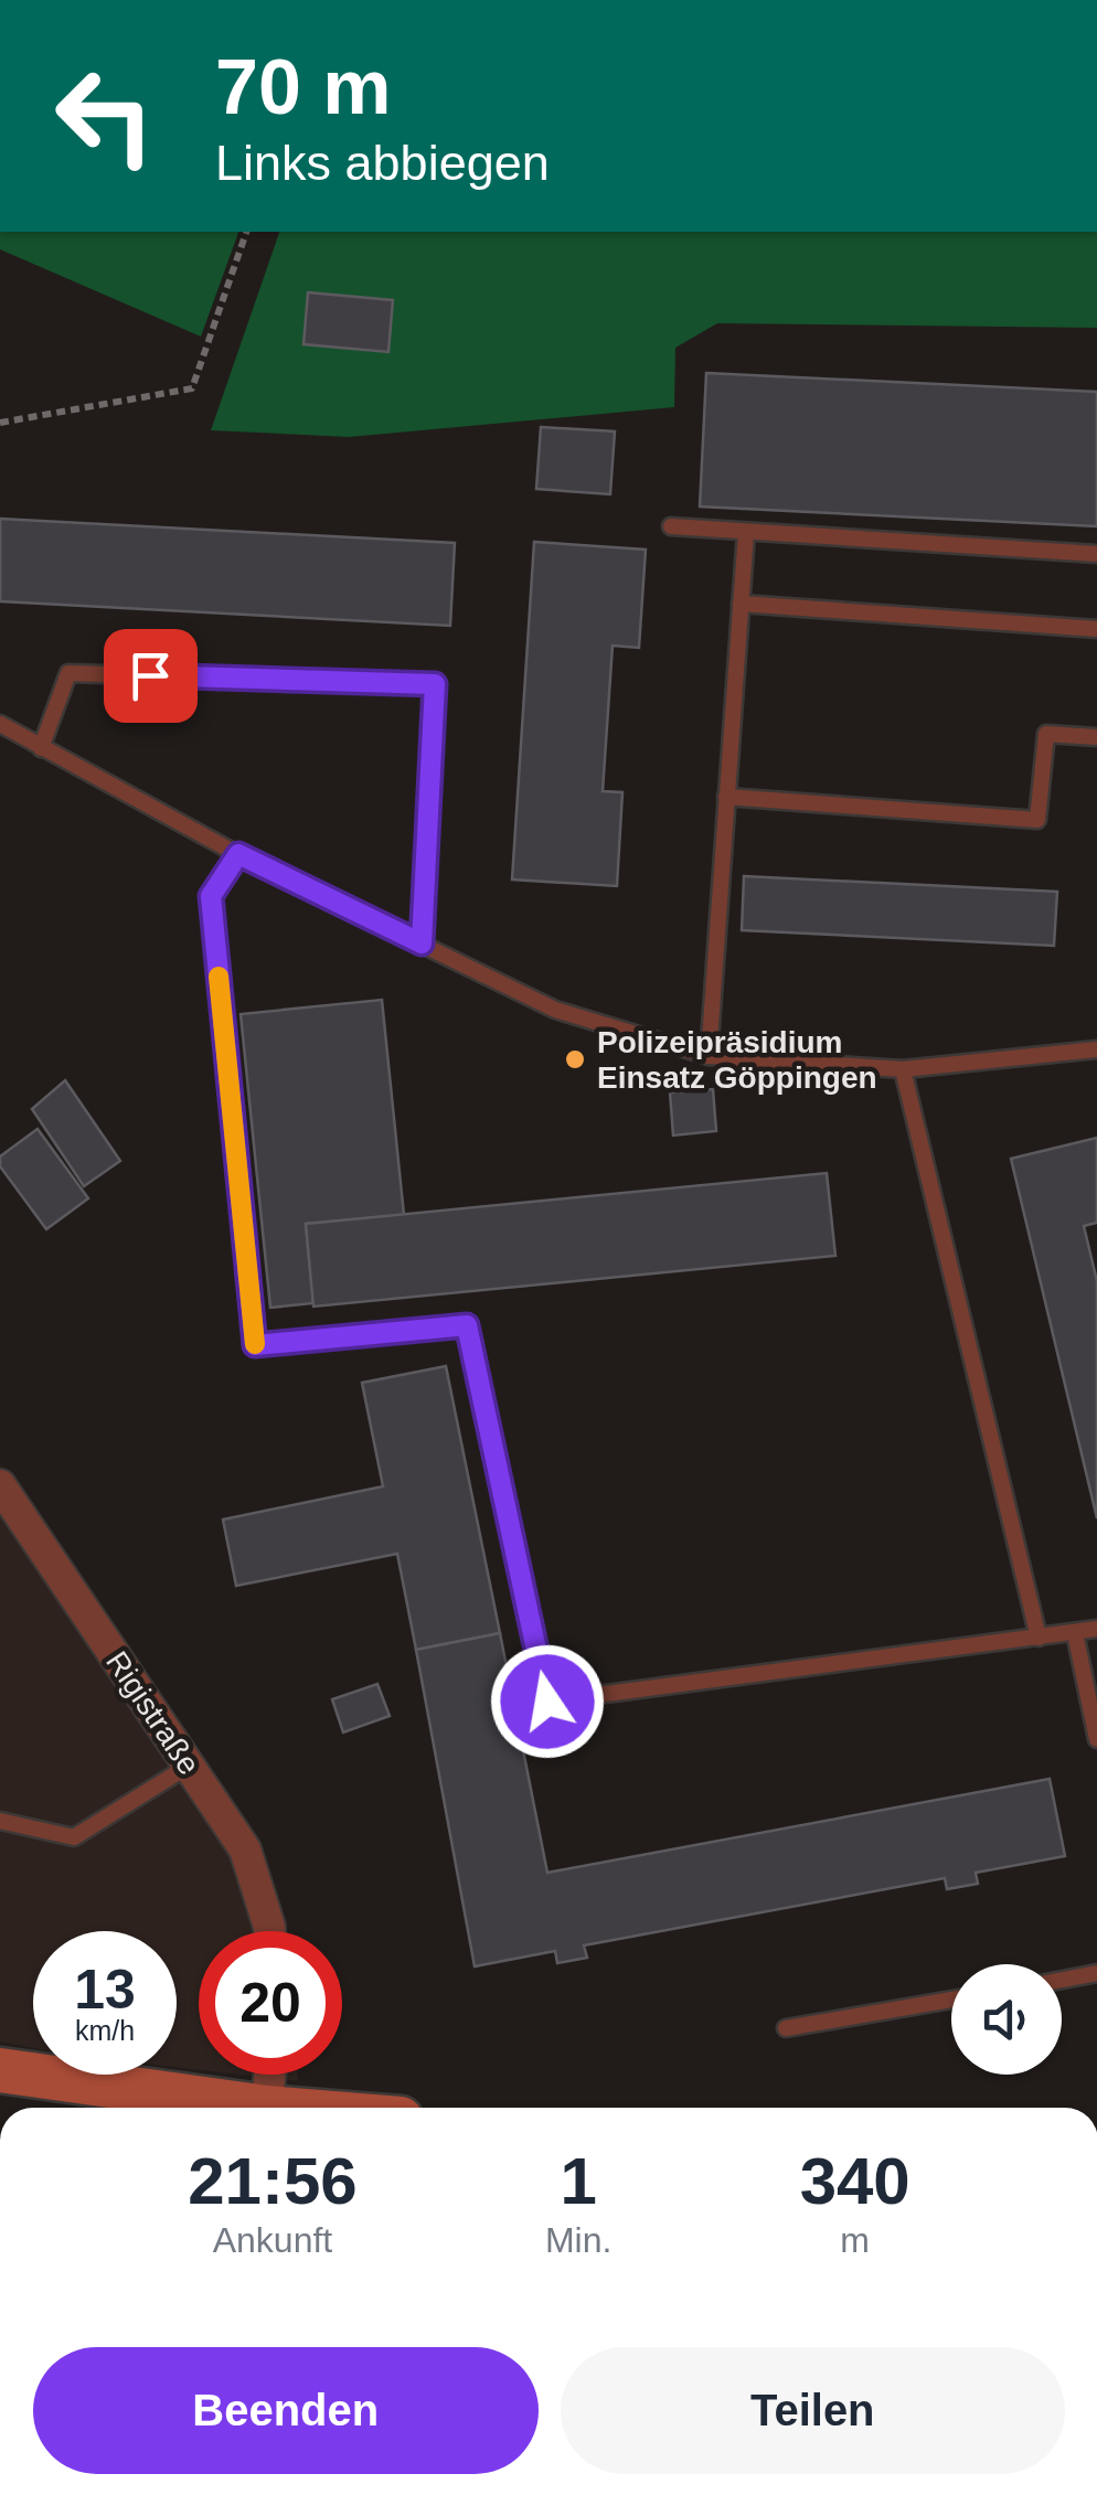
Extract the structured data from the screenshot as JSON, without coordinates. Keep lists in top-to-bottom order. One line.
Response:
{"streets":{"street":["Rigistraße"]},"places":["Polizeipräsidium Einsatz Göppingen"],"page":{"turn":["70 m","Links abbiegen"],"speed":"13 km/h","limit":"20","eta":["21:56","Ankunft","1","Min.","340","m"],"buttons":["Beenden","Teilen"]}}
